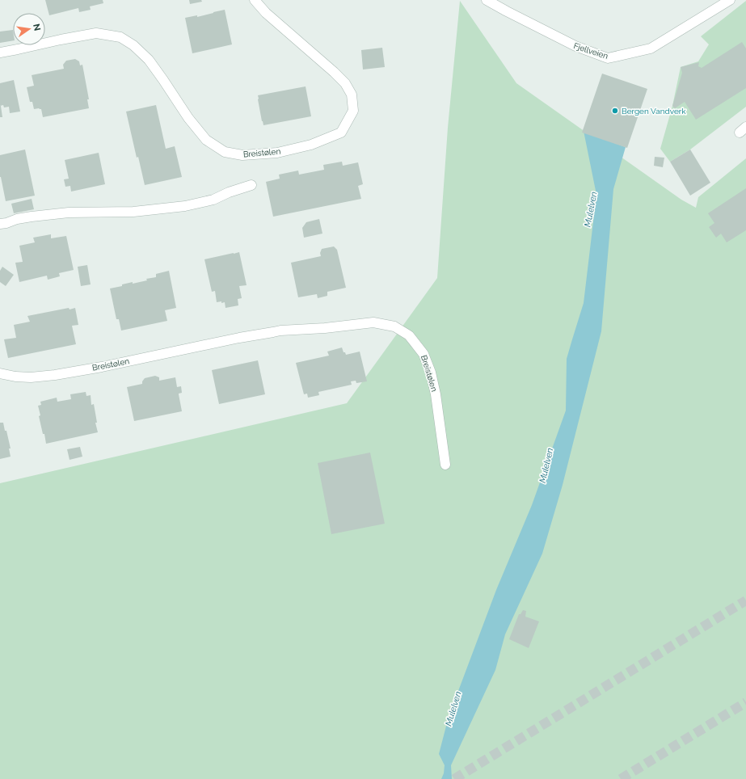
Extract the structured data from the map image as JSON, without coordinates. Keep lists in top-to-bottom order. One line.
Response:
{"streets":{"street":["Fjellveien","Breistølen"]},"water":["Mulelven"],"places":["Bergen Vandverk"],"north":"right"}
